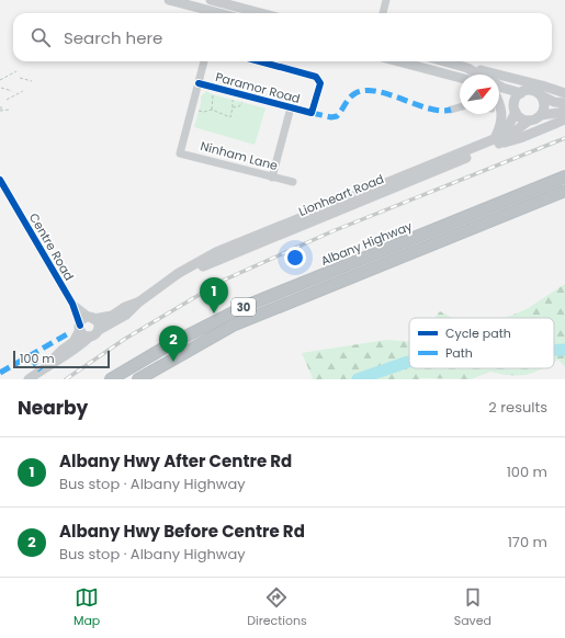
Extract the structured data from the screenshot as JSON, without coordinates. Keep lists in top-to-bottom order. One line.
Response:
{"streets":{"highway":["Albany Highway","30"],"main road":["Lionheart Road"],"street":["Paramor Road","Ninham Lane","Centre Road"]},"crossings":[["Paramor Road","Ninham Lane"],["Lionheart Road","Centre Road"]],"legend":["Cycle path","Path"],"scale_bar":"100 m","north":"top right","page":{"search":"Search here","pins":["1","2"],"scale":"100 m","heading":["Nearby","2 results"],"list":[{"mark":"1","name":"Albany Hwy After Centre Rd","note":"Bus stop · Albany Highway","value":"100 m"},{"mark":"2","name":"Albany Hwy Before Centre Rd","note":"Bus stop · Albany Highway","value":"170 m"}],"nav":["Map","Directions","Saved"]}}
